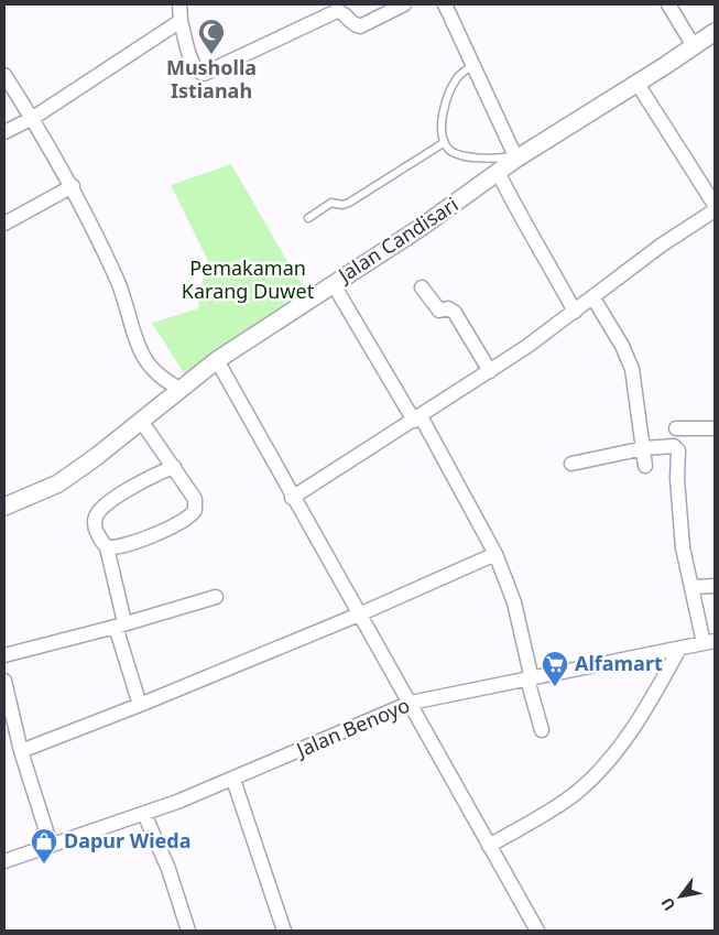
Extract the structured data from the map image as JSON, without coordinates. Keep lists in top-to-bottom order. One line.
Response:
{"streets":{"street":["Jalan Candisari","Jalan Benoyo"]},"parks":["Pemakaman Karang Duwet"],"places":{"mosque":["Musholla Istianah"],"supermarket":["Alfamart"],"shop":["Dapur Wieda"]},"north":"bottom left"}
